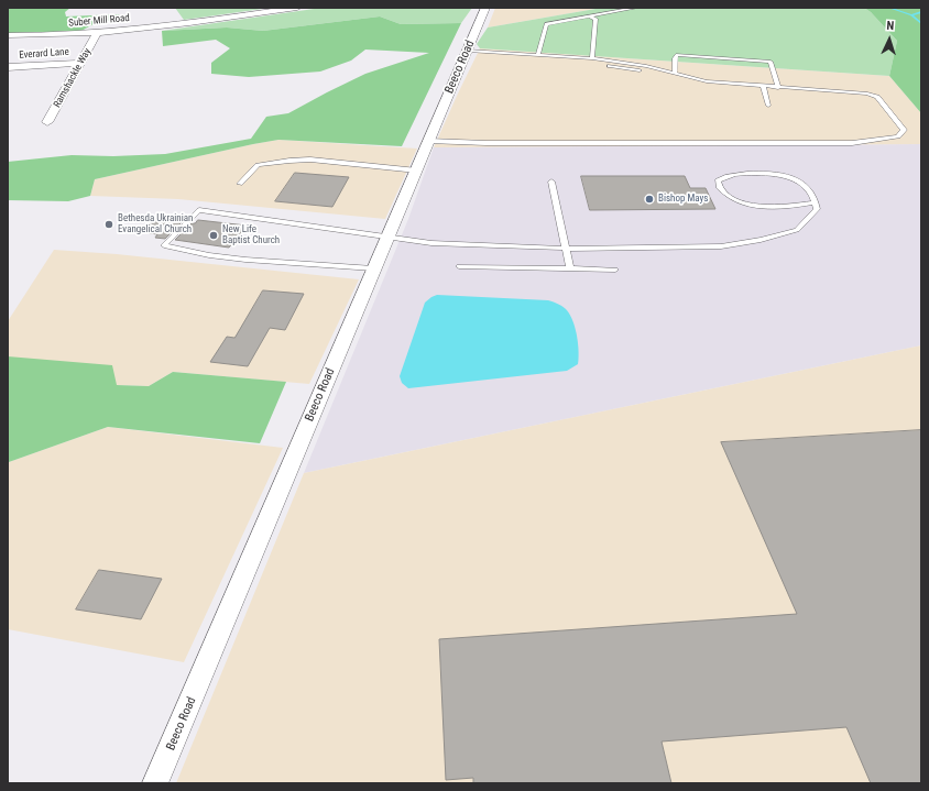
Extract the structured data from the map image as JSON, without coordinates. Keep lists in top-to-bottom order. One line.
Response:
{"streets":{"street":["Suber Mill Road","Everard Lane","Beeco Road","Ramshackle Way"]},"crossings":[["Suber Mill Road","Ramshackle Way"],["Everard Lane","Ramshackle Way"]],"places":["Bishop Mays","Bethesda Ukrainian Evangelical Church","New Life Baptist Church"],"north":"top"}
